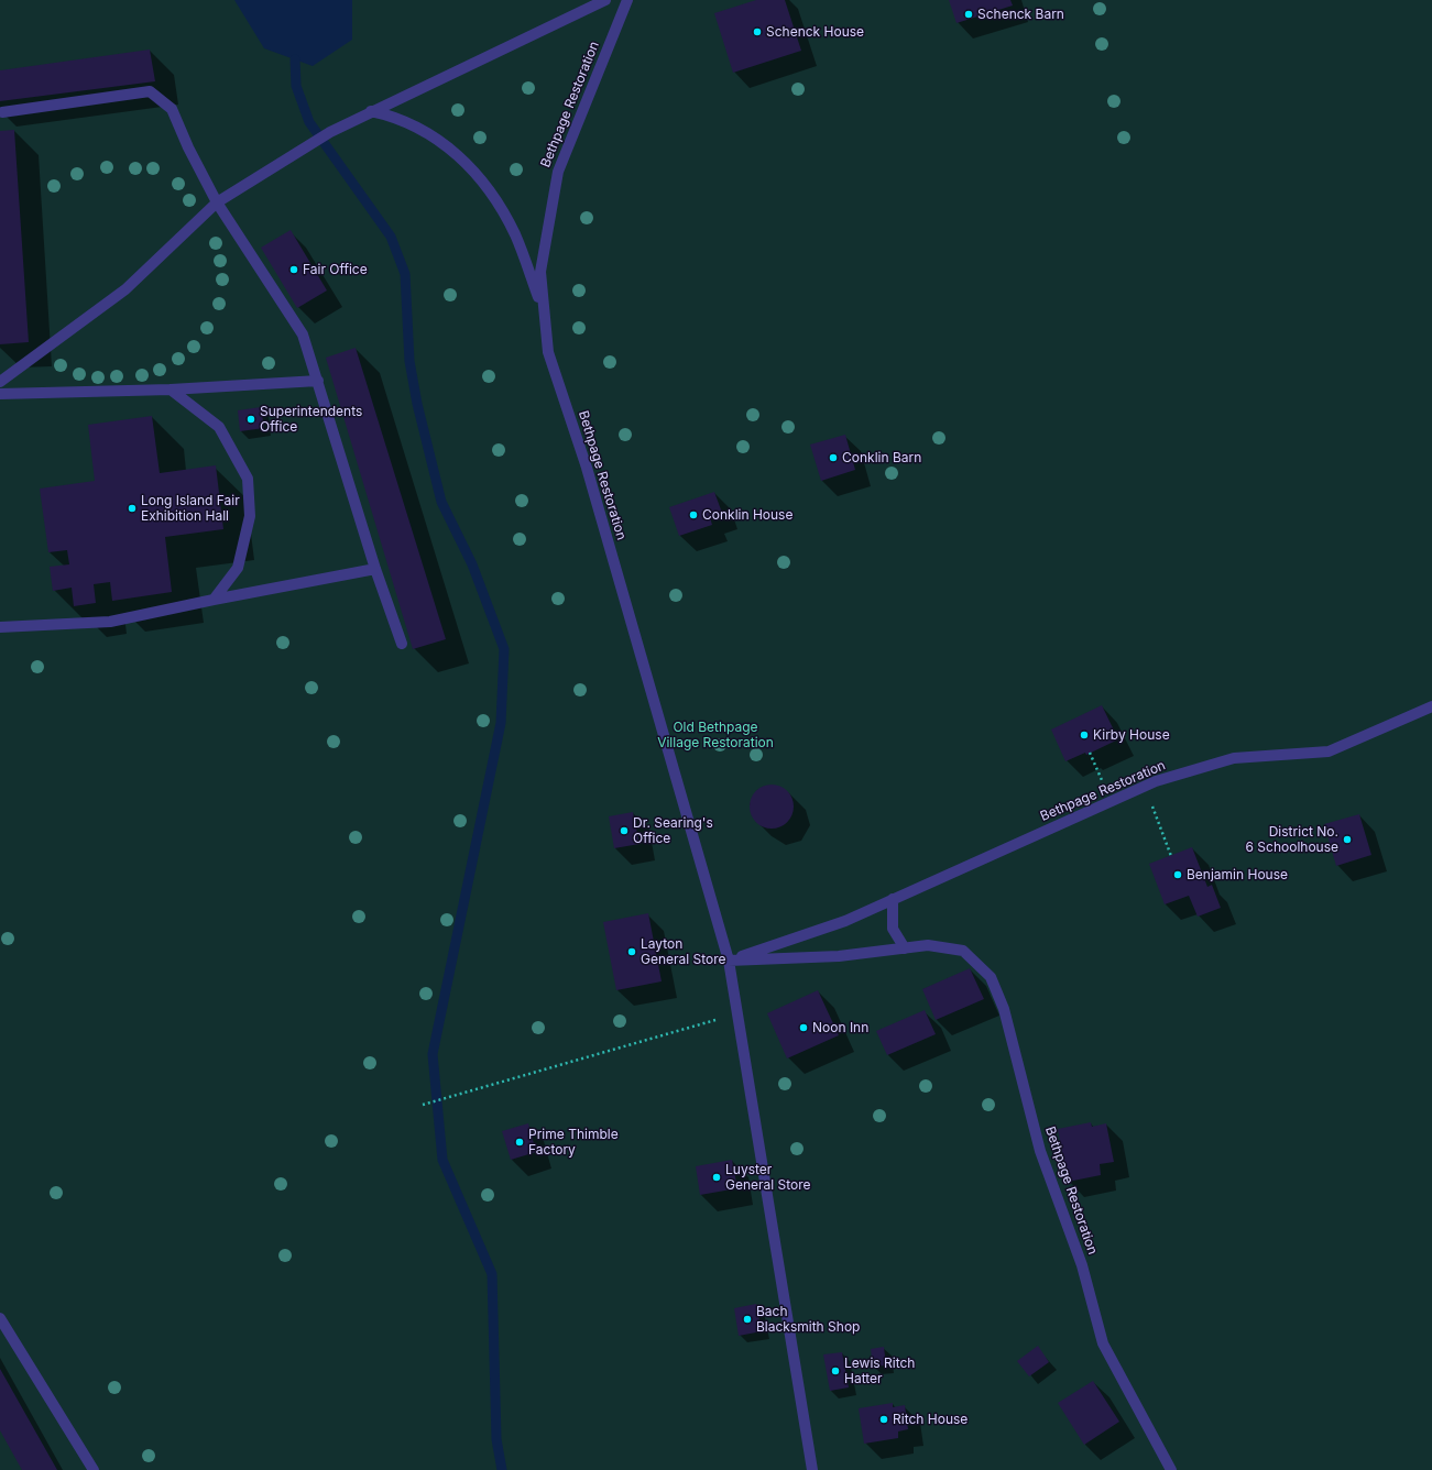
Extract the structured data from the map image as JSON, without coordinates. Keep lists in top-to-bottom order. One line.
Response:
{"streets":{"street":["Bethpage Restoration"]},"parks":["Old Bethpage Village Restoration"],"places":["Schenck Barn","Schenck House","Fair Office","Superintendents Office","Conklin Barn","Long Island Fair Exhibition Hall","Conklin House","Kirby House","Dr. Searing's Office","District No. 6 Schoolhouse","Benjamin House","Layton General Store","Noon Inn","Prime Thimble Factory","Luyster General Store","Bach Blacksmith Shop","Lewis Ritch Hatter","Ritch House"]}
